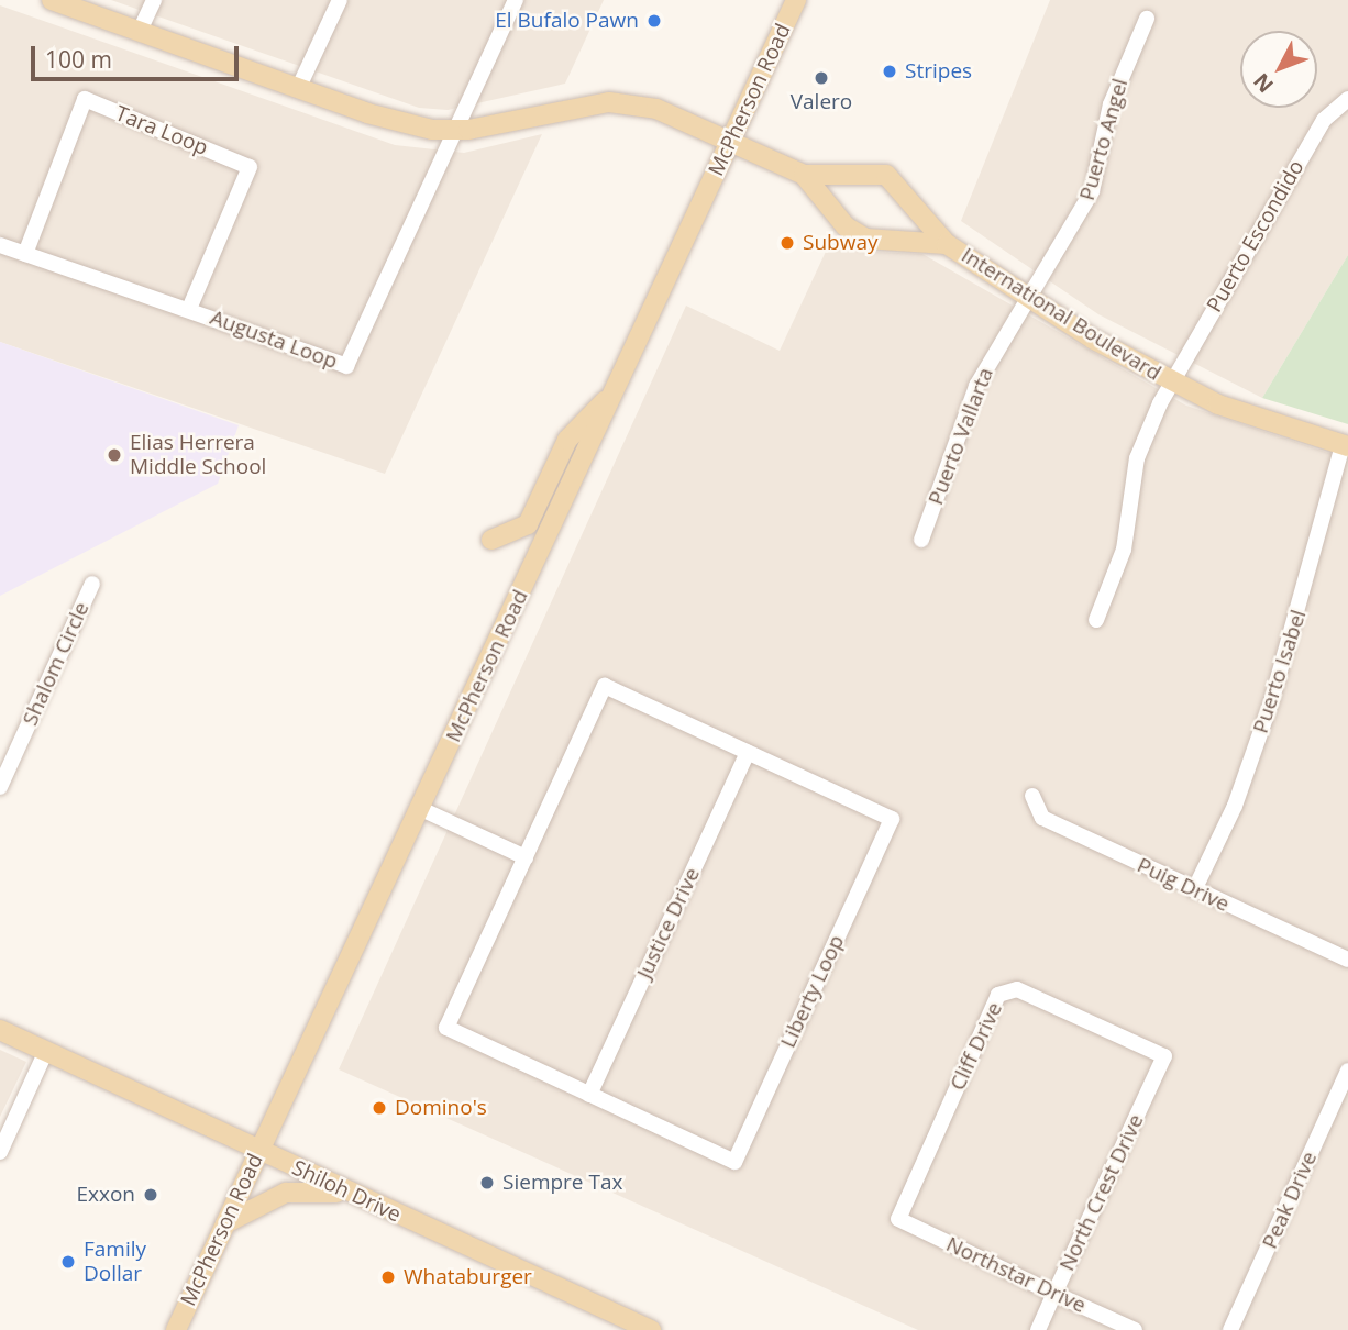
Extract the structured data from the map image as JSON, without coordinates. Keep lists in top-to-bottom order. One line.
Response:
{"streets":{"main road":["McPherson Road","International Boulevard","Shiloh Drive"],"street":["Tara Loop","Puerto Angel","Puerto Escondido","Augusta Loop","Puerto Vallarta","Shalom Circle","Puerto Isabel","Puig Drive","Justice Drive","Liberty Loop","Cliff Drive","North Crest Drive","Peak Drive","Northstar Drive"]},"crossings":[["McPherson Road","International Boulevard"],["McPherson Road","Shiloh Drive"],["Tara Loop","Augusta Loop"],["Puerto Angel","International Boulevard"],["Puerto Angel","Puerto Vallarta"],["Puerto Escondido","International Boulevard"],["International Boulevard","Augusta Loop"],["International Boulevard","Puerto Vallarta"],["International Boulevard","Puerto Isabel"],["Puerto Isabel","Puig Drive"],["Justice Drive","Liberty Loop"],["Cliff Drive","North Crest Drive"],["Cliff Drive","Northstar Drive"],["North Crest Drive","Northstar Drive"]],"places":["El Bufalo Pawn","Stripes","Valero","Subway","Elias Herrera Middle School","Domino's","Siempre Tax","Exxon","Family Dollar","Whataburger"],"scale_bar":"100 m","north":"bottom left"}
